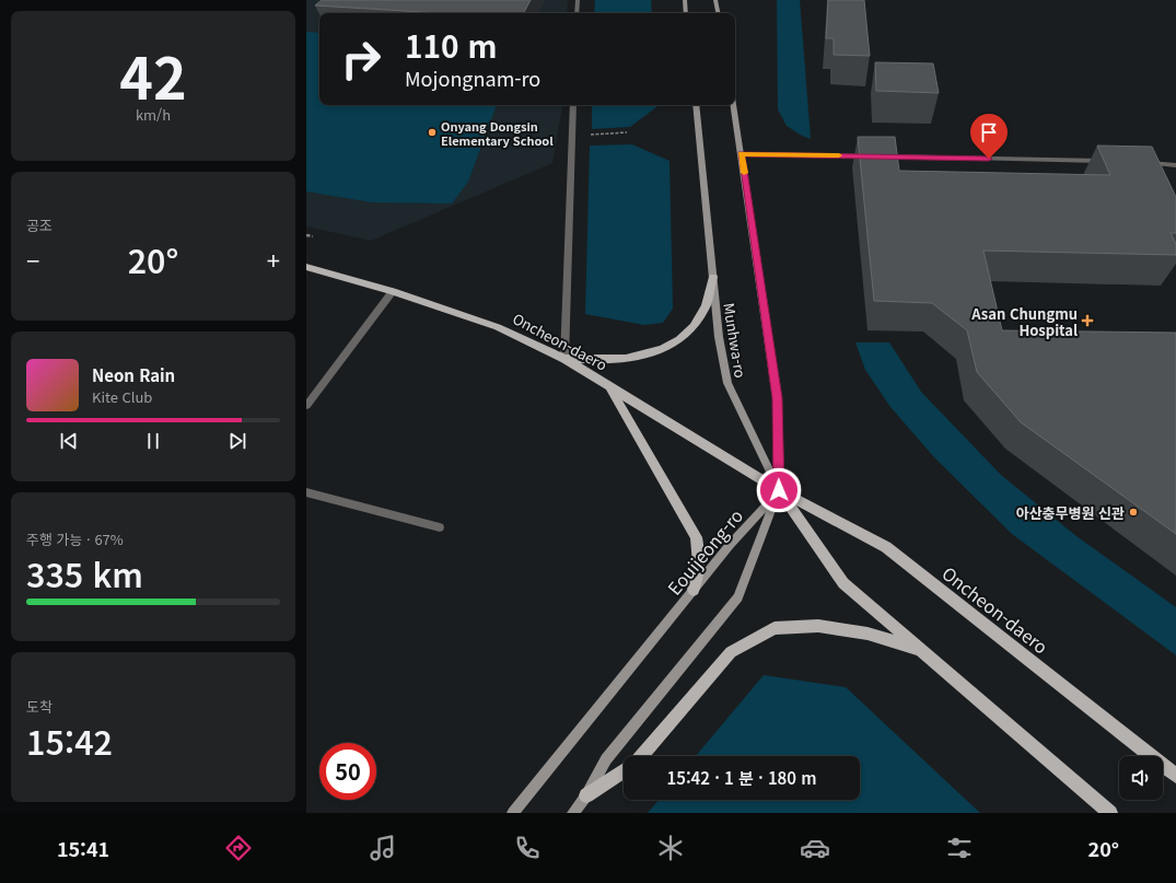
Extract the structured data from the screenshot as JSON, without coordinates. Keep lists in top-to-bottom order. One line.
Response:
{"streets":{"main road":["Munhwa-ro","Oncheon-daero","Eouijeong-ro"]},"crossings":[["Munhwa-ro","Oncheon-daero"],["Munhwa-ro","Eouijeong-ro"],["Oncheon-daero","Eouijeong-ro"]],"places":{"other":["Onyang Dongsin Elementary School","아산충무병원 신관"],"health":["Asan Chungmu Hospital"]},"page":{"tile":[["42","km/h"],"공조",["주행 가능 · 67%","335 km"],["도착","15:42"]],"turn":["110 m","Mojongnam-ro"],"heat":["−","20°","+"],"song":["Neon Rain","Kite Club"],"limit":"50","trip":"15:42 · 1 분 · 180 m","tabs":["15:41","20°"]}}
